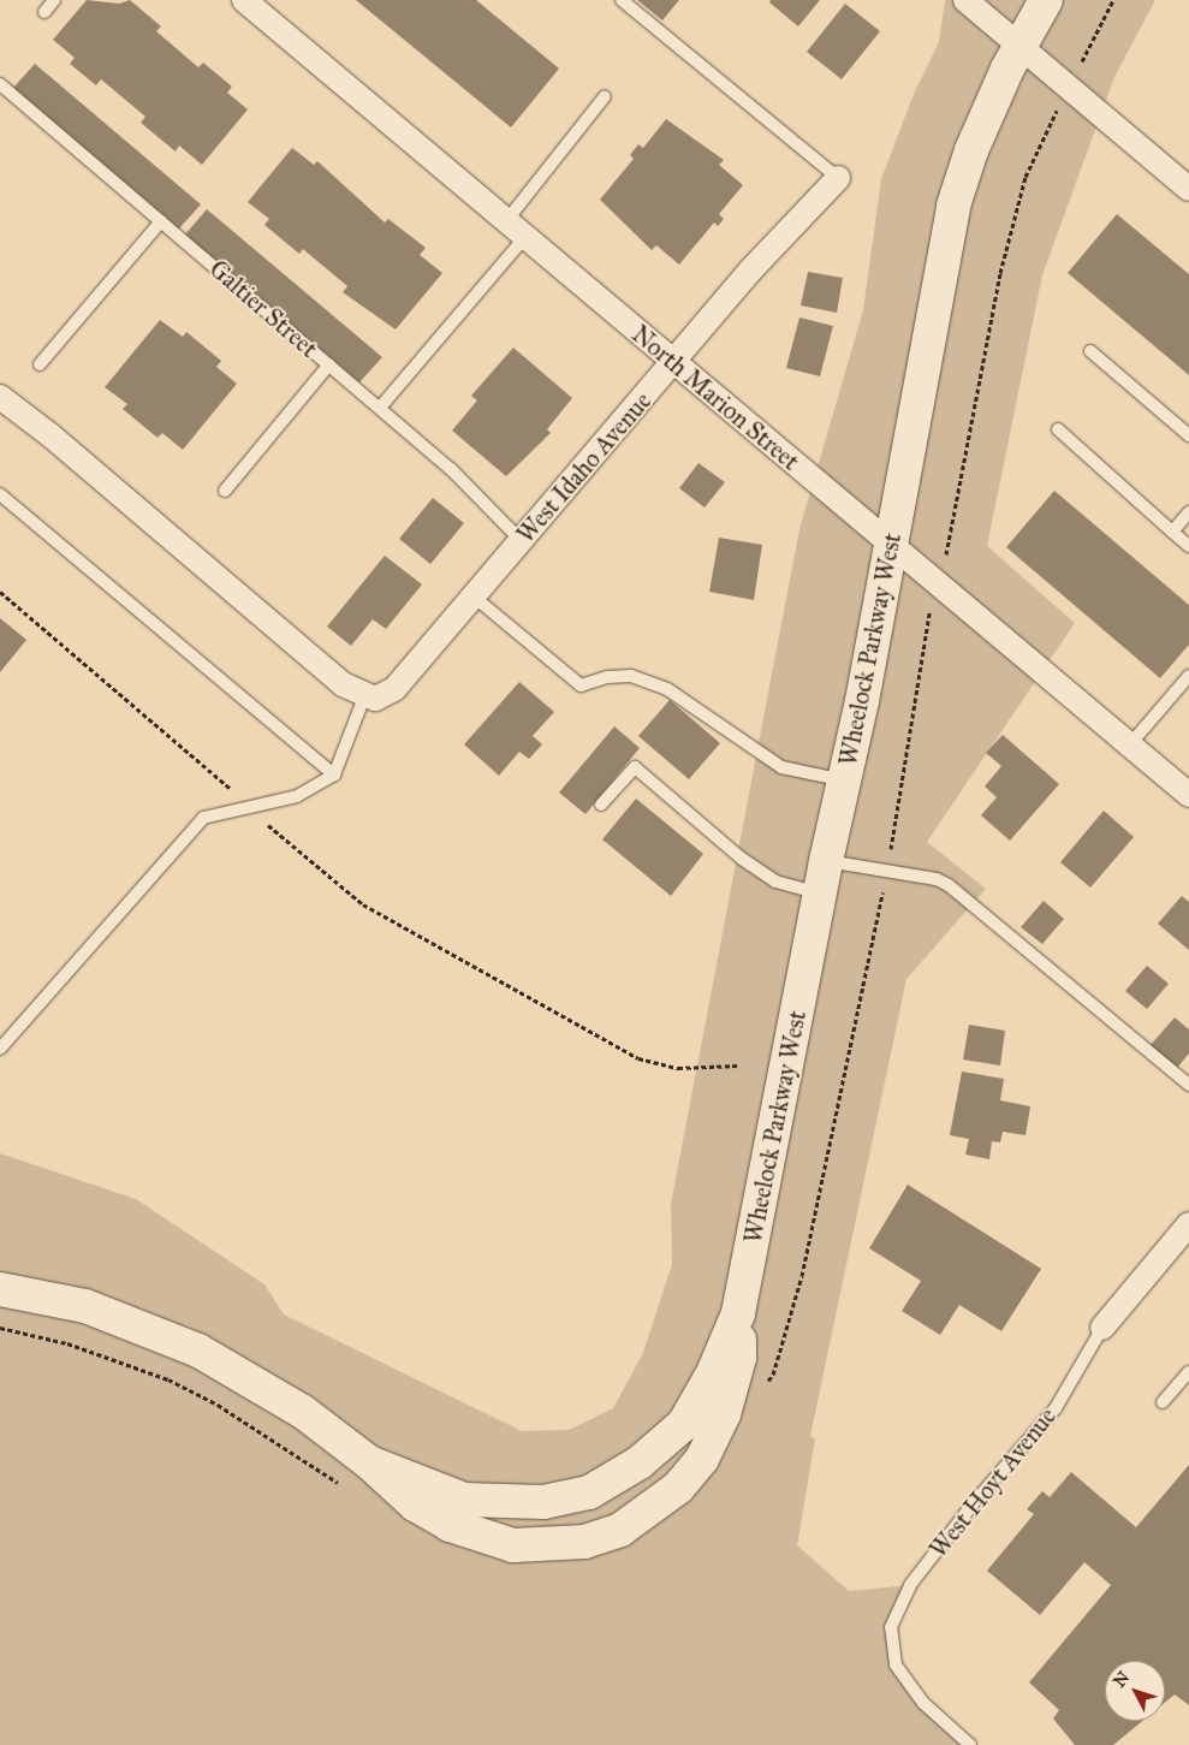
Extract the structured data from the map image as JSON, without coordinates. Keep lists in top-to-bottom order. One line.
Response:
{"streets":{"street":["North Marion Street","West Idaho Avenue","Wheelock Parkway West","West Hoyt Avenue"],"lane":["Galtier Street"]},"crossings":[["Galtier Street","West Idaho Avenue"],["North Marion Street","West Idaho Avenue"],["North Marion Street","Wheelock Parkway West"]],"north":"top left"}
